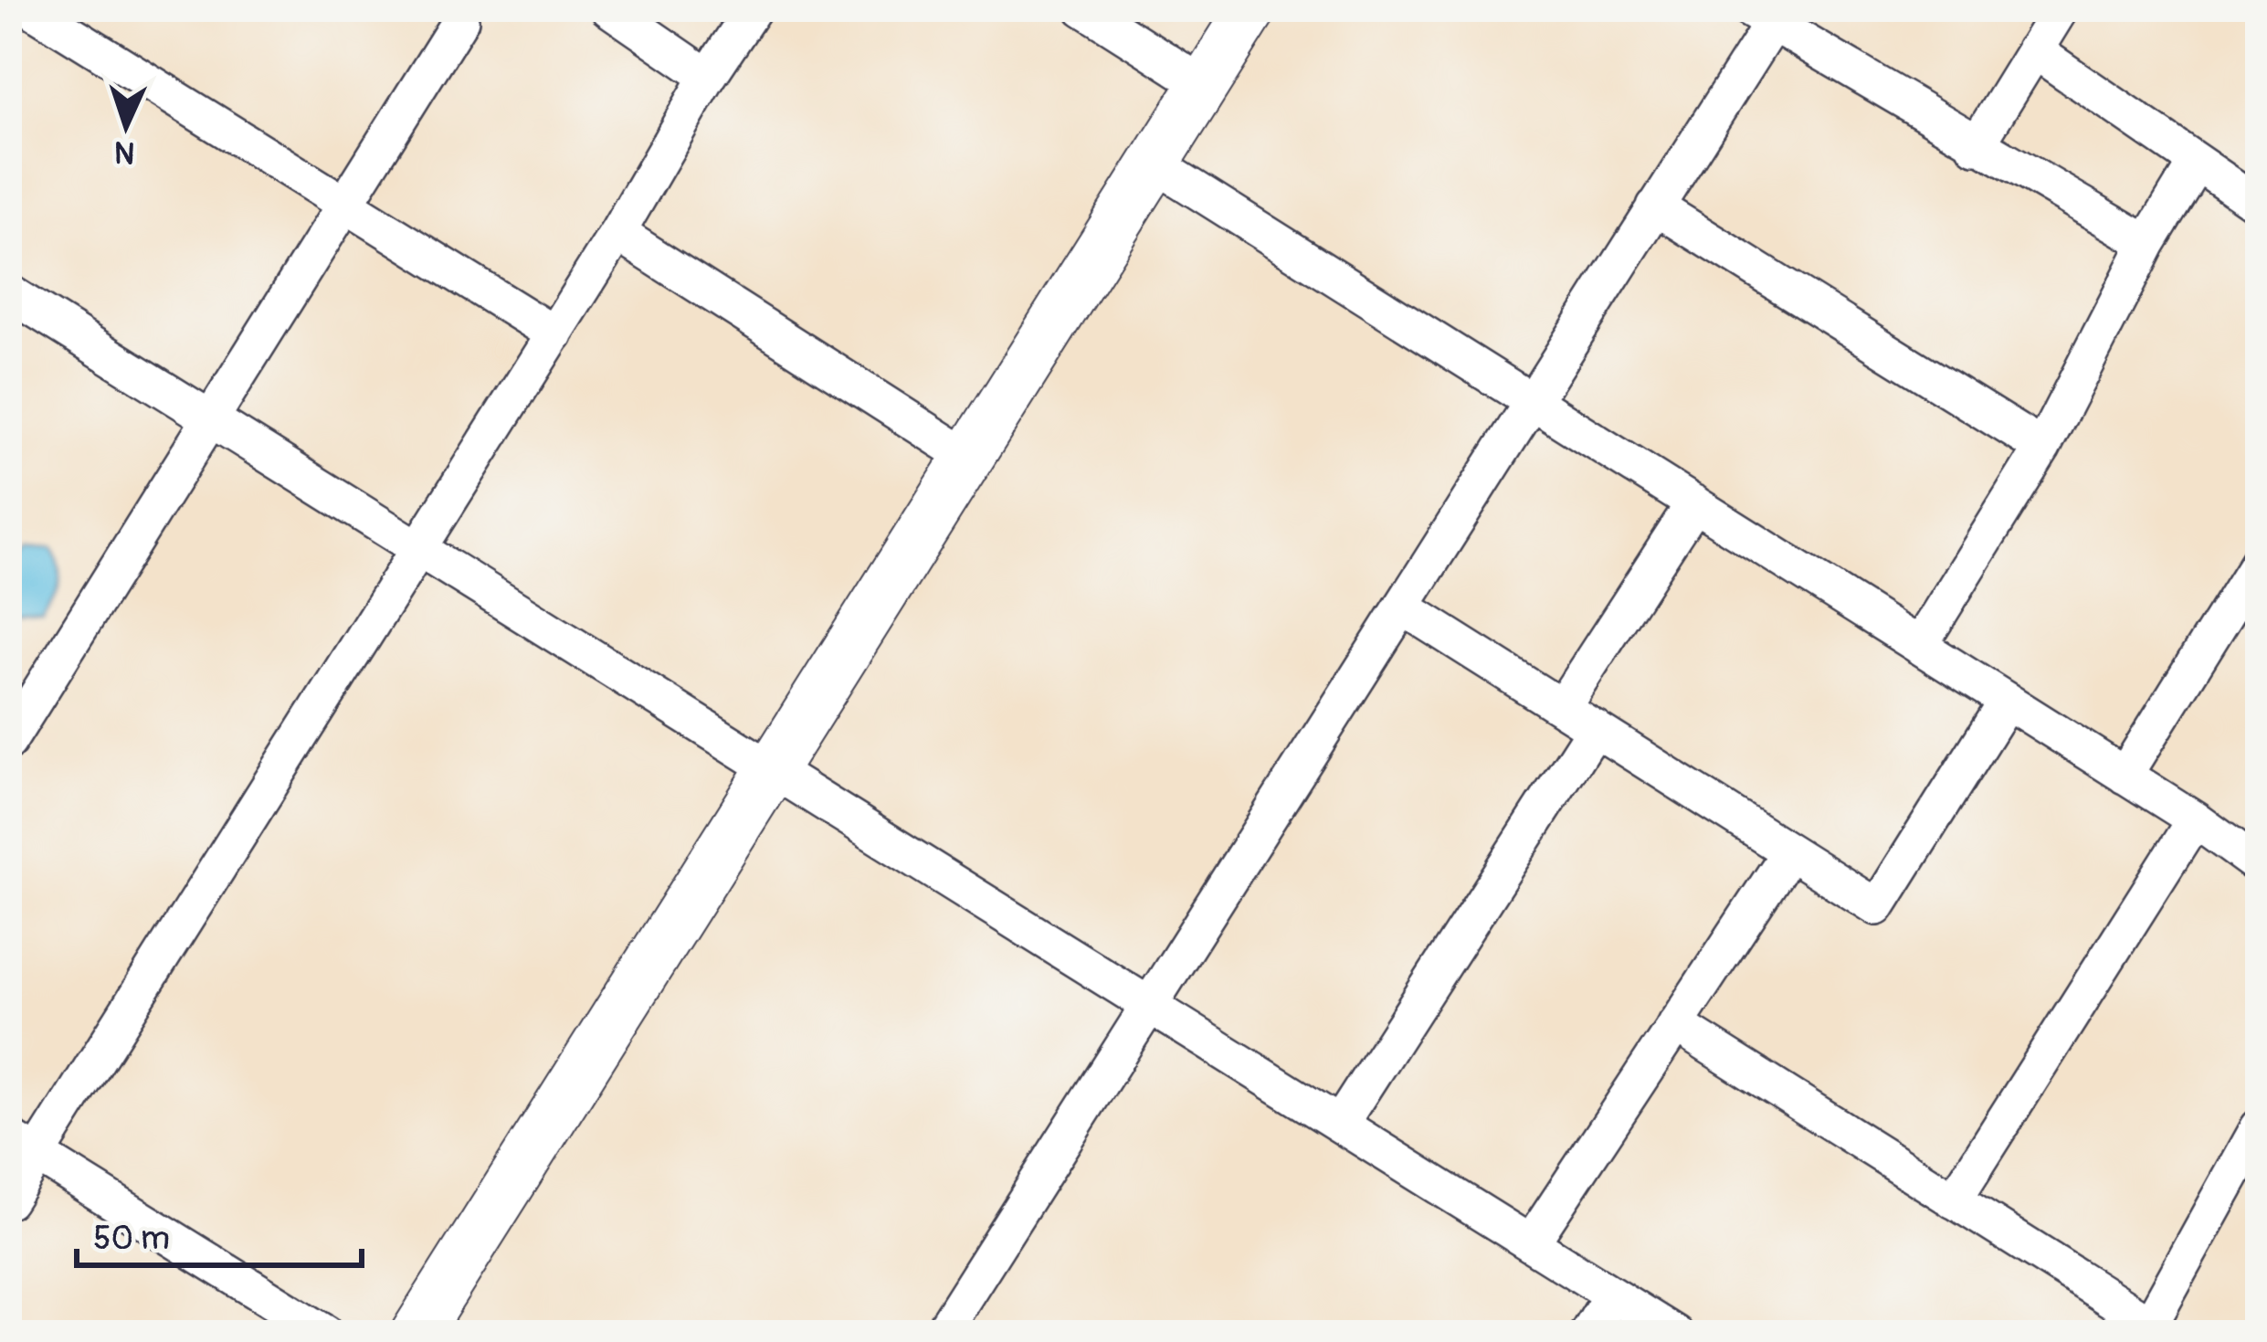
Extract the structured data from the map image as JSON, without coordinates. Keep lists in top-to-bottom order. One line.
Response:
{"scale_bar":"50 m","north":"bottom"}
